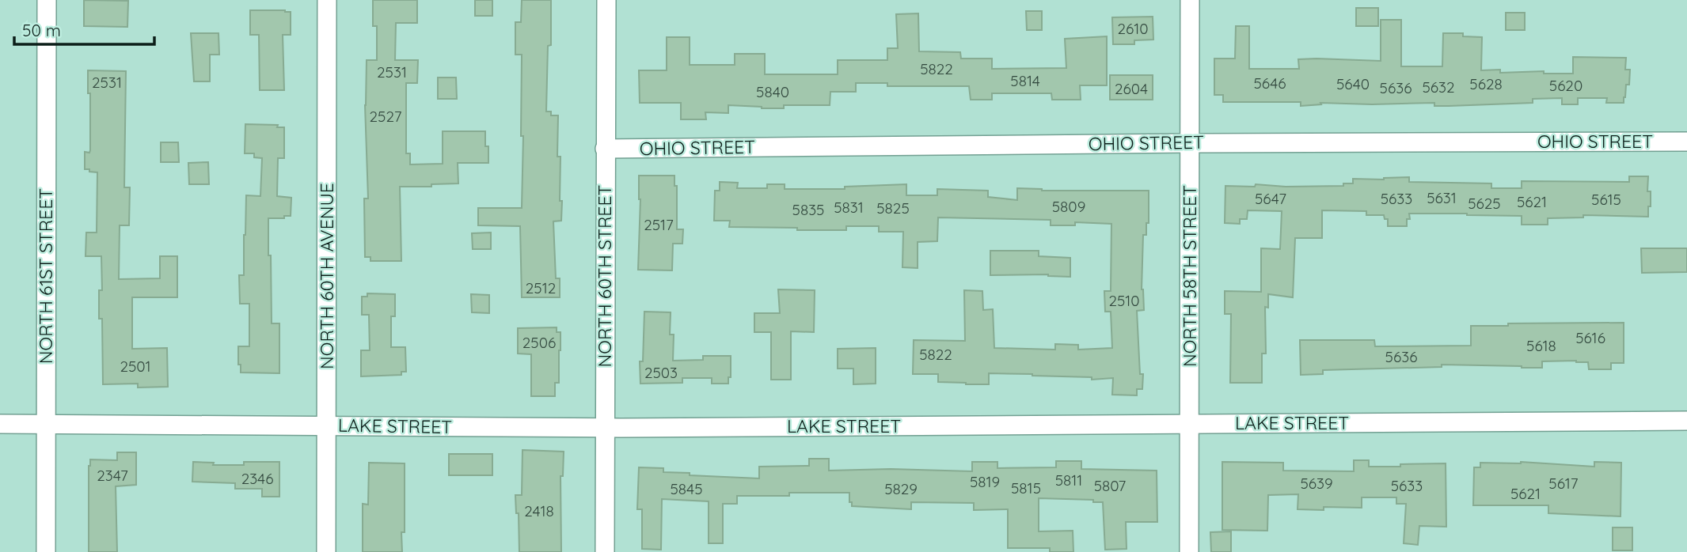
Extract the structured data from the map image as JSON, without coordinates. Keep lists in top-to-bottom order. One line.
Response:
{"streets":{"street":["OHIO STREET","NORTH 61ST STREET","NORTH 60TH AVENUE","NORTH 60TH STREET","NORTH 58TH STREET","LAKE STREET"]},"crossings":[["OHIO STREET","NORTH 60TH STREET"],["OHIO STREET","NORTH 58TH STREET"],["NORTH 61ST STREET","LAKE STREET"],["NORTH 60TH AVENUE","LAKE STREET"],["NORTH 60TH STREET","LAKE STREET"],["NORTH 58TH STREET","LAKE STREET"]],"house_numbers":["2610","5822","2531","5814","2531","5646","5640","5628","5620","5632","5636","2604","5840","2527","5631","5647","5633","5615","5621","5625","5809","5831","5825","5835","2517","2512","2510","5616","2506","5618","5822","5636","2501","2503","2347","2346","5811","5819","5639","5617","5807","5633","5815","5845","5829","5621","2418"],"scale_bar":"50 m"}
